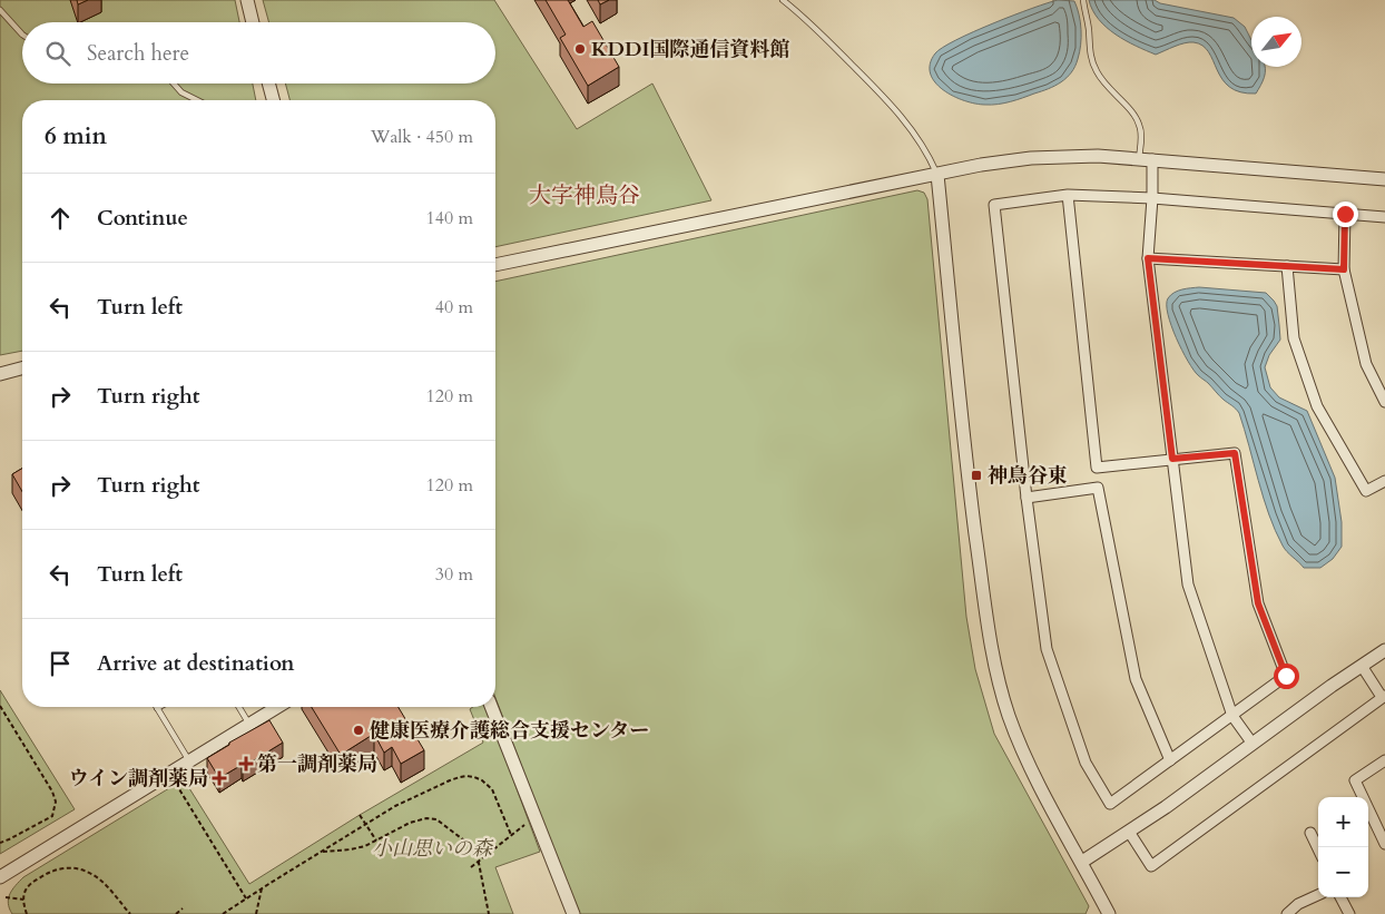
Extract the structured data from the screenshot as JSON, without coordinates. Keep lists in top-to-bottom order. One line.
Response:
{"districts":["大字神鳥谷"],"parks":["小山思いの森"],"places":{"other":["KDDI国際通信資料館","健康医療介護総合支援センター"],"transit":["神鳥谷東"],"health":["第一調剤薬局","ウイン調剤薬局"]},"north":"top right","page":{"search":"Search here","heading":["6 min","Walk · 450 m"],"list":[["Continue","140 m"],["Turn left","40 m"],["Turn right","120 m"],["Turn right","120 m"],["Turn left","30 m"],"Arrive at destination"],"map_buttons":["+","−"]}}
